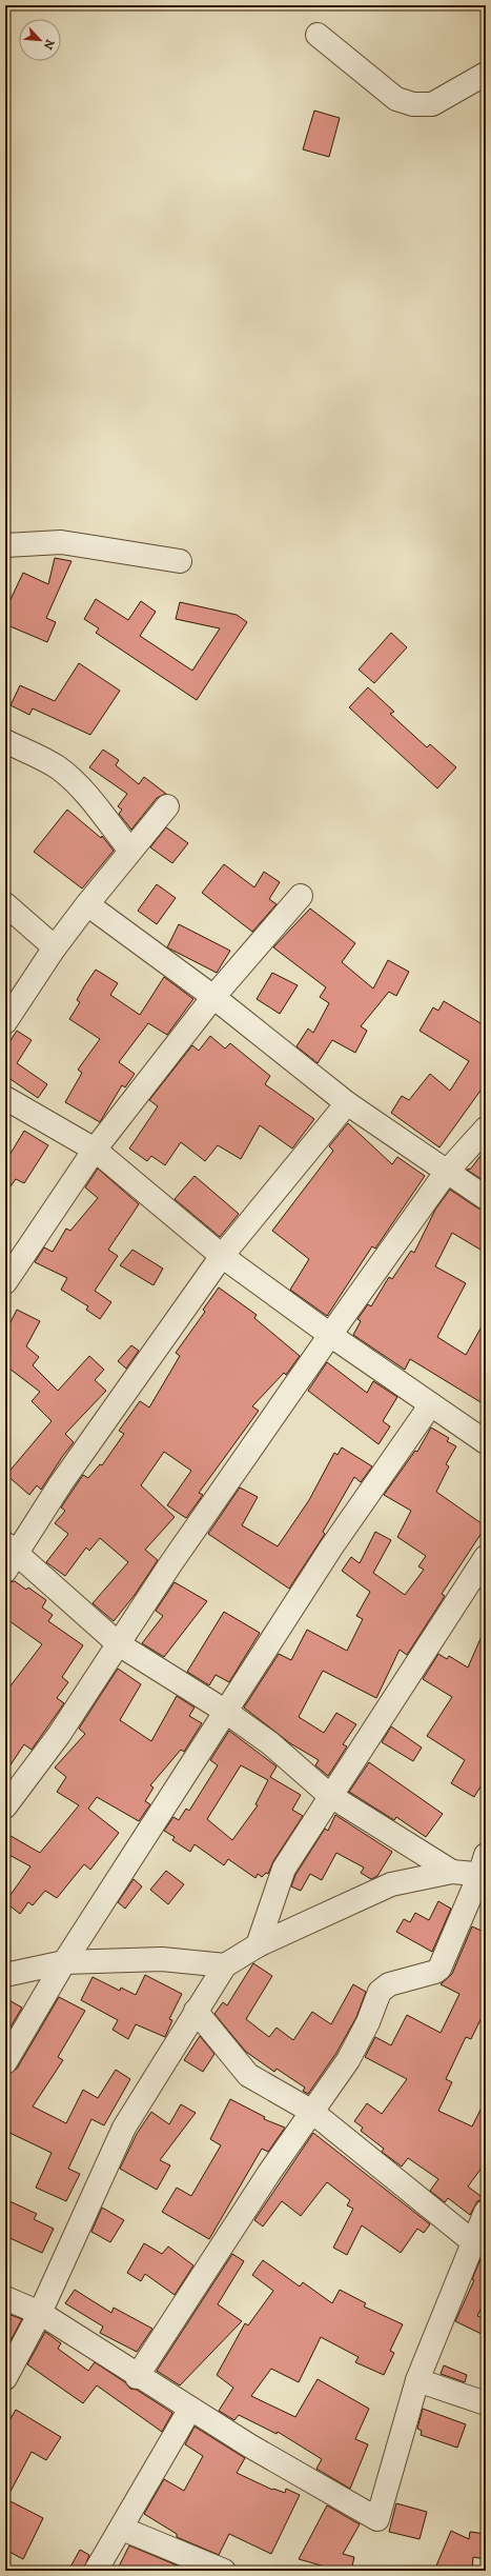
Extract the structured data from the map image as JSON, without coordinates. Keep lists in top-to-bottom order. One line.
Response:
{"north":"bottom right"}
